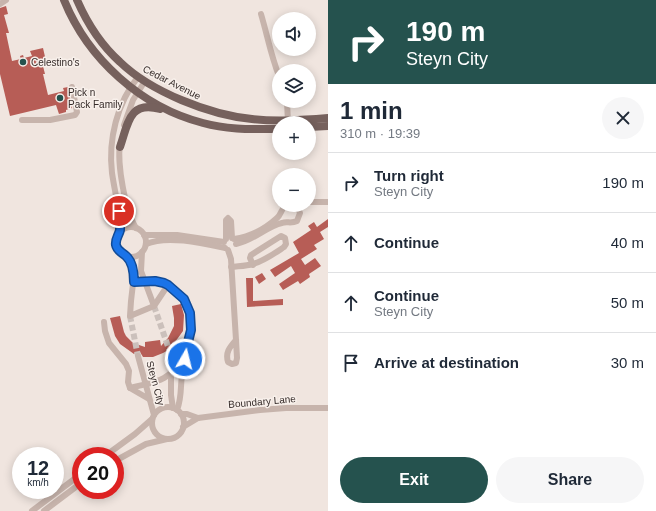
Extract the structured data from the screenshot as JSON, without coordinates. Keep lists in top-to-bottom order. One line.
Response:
{"streets":{"main road":["Cedar Avenue"],"street":["Steyn City","Boundary Lane"]},"crossings":[["Steyn City","Boundary Lane"]],"places":["Celestino's","Pick n Pack Family"],"page":{"turn":["190 m","Steyn City"],"map_buttons":["+","−"],"heading":["1 min","310 m · 19:39"],"list":[{"name":"Turn right","note":"Steyn City","value":"190 m"},{"name":"Continue","value":"40 m"},{"name":"Continue","note":"Steyn City","value":"50 m"},{"name":"Arrive at destination","value":"30 m"}],"speed":"12 km/h","limit":"20","buttons":["Exit","Share"]}}
